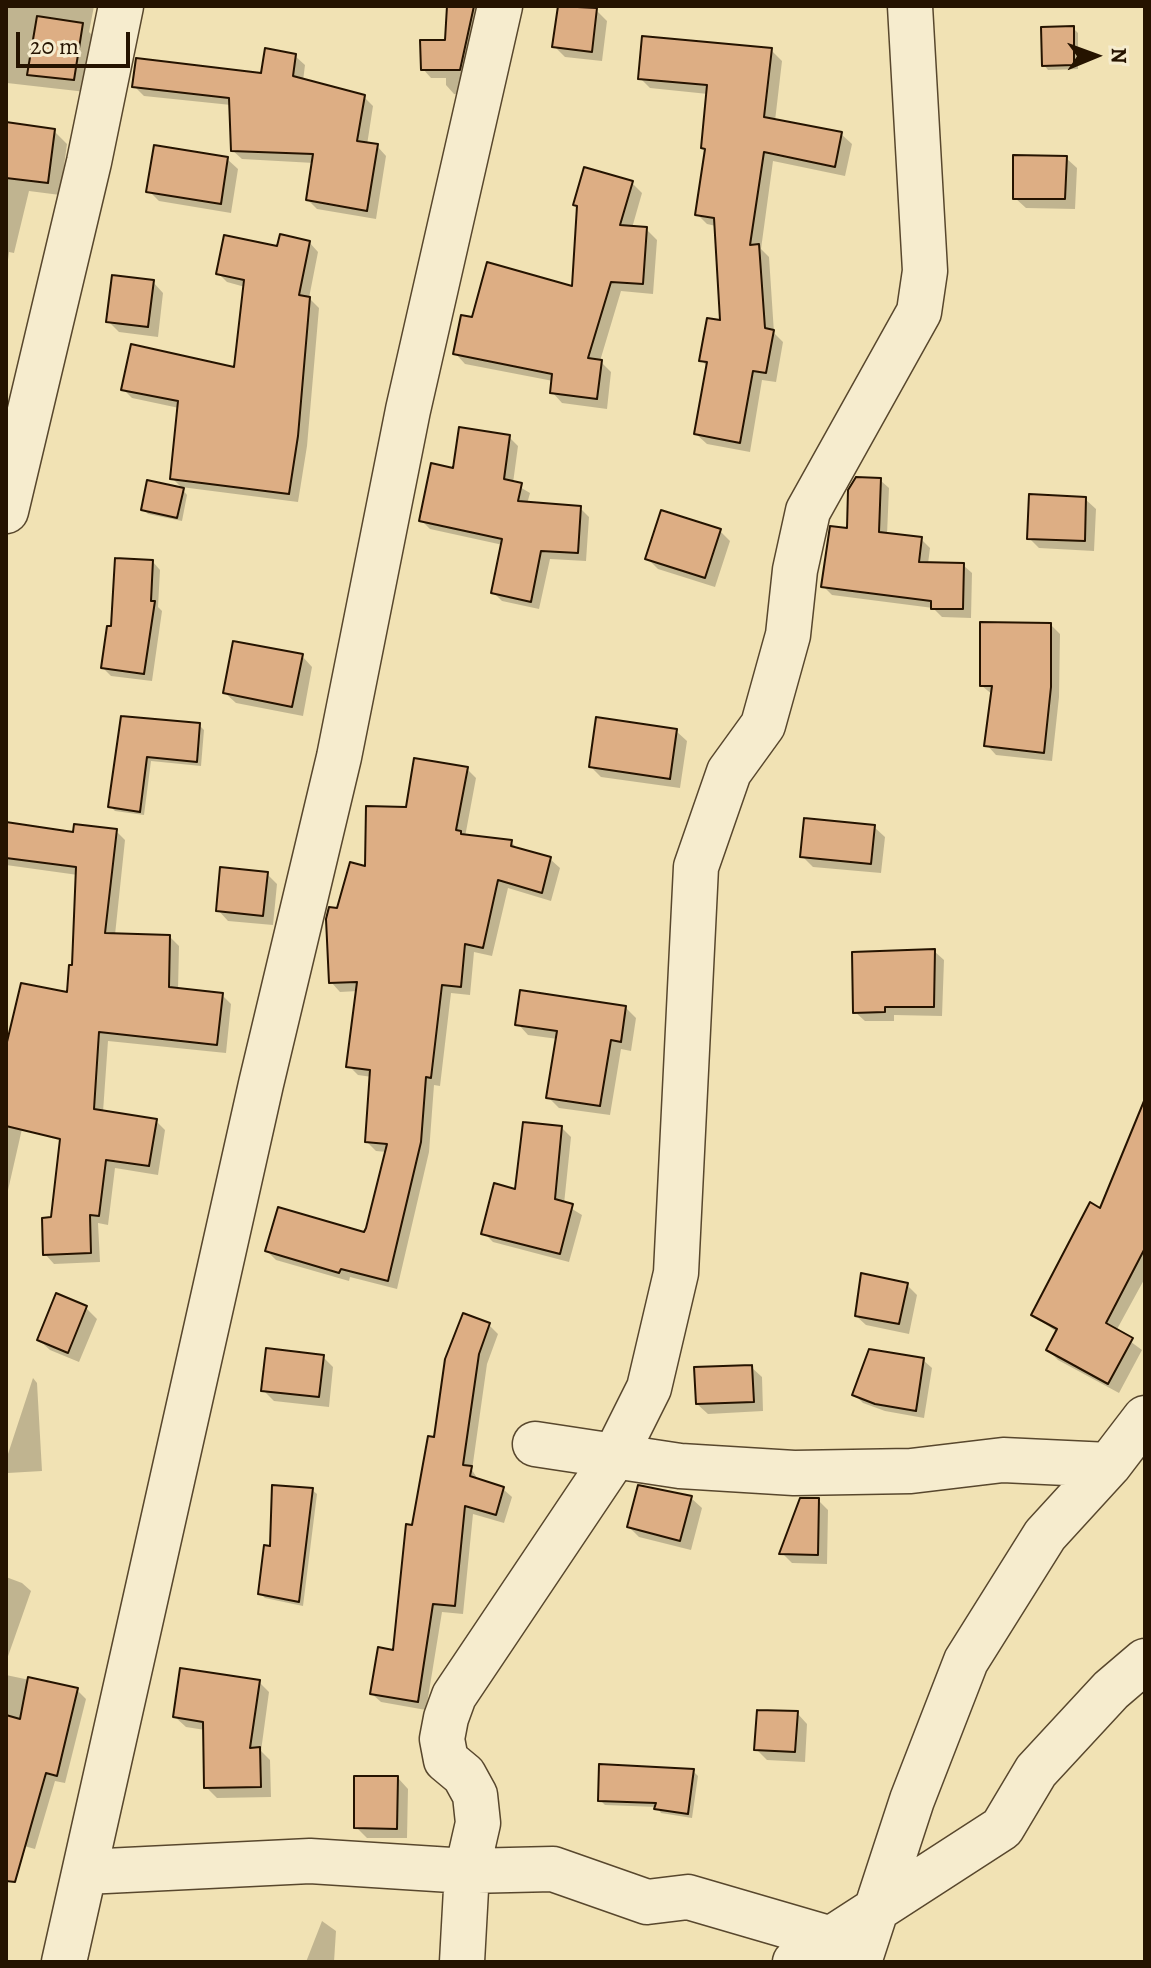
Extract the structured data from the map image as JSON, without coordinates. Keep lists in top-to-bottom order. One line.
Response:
{"scale_bar":"20 m","north":"right"}
